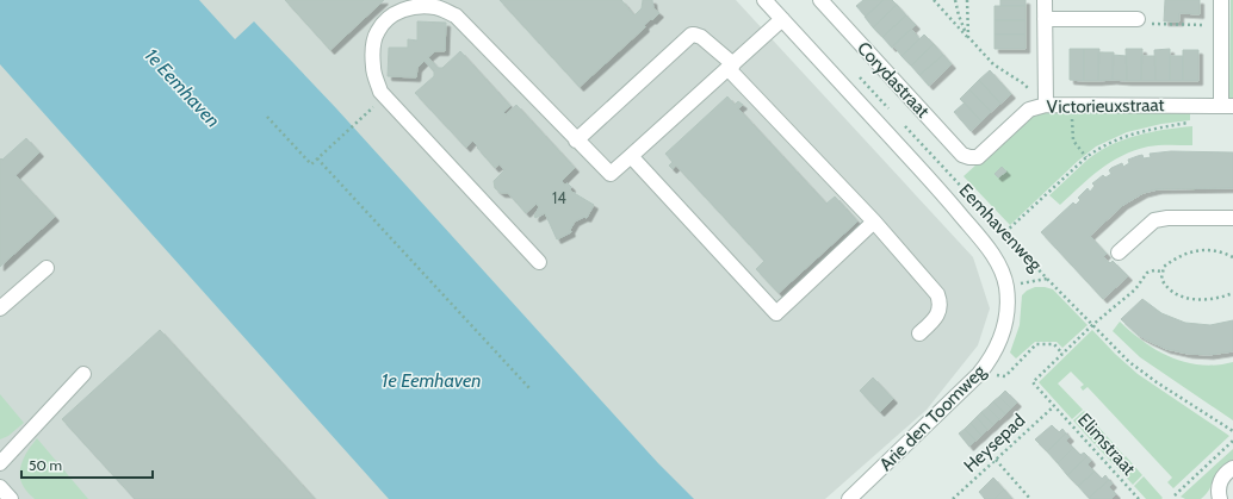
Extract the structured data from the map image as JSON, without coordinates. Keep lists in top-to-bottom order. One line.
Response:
{"streets":{"street":["Corydastraat","Victorieuxstraat","Eemhavenweg","Arie den Toomweg"],"path":["Heysepad","Elimstraat"]},"crossings":[["Corydastraat","Victorieuxstraat"],["Eemhavenweg","Arie den Toomweg"],["Heysepad","Elimstraat"]],"water":["1e Eemhaven"],"house_numbers":["14"],"scale_bar":"50 m"}
